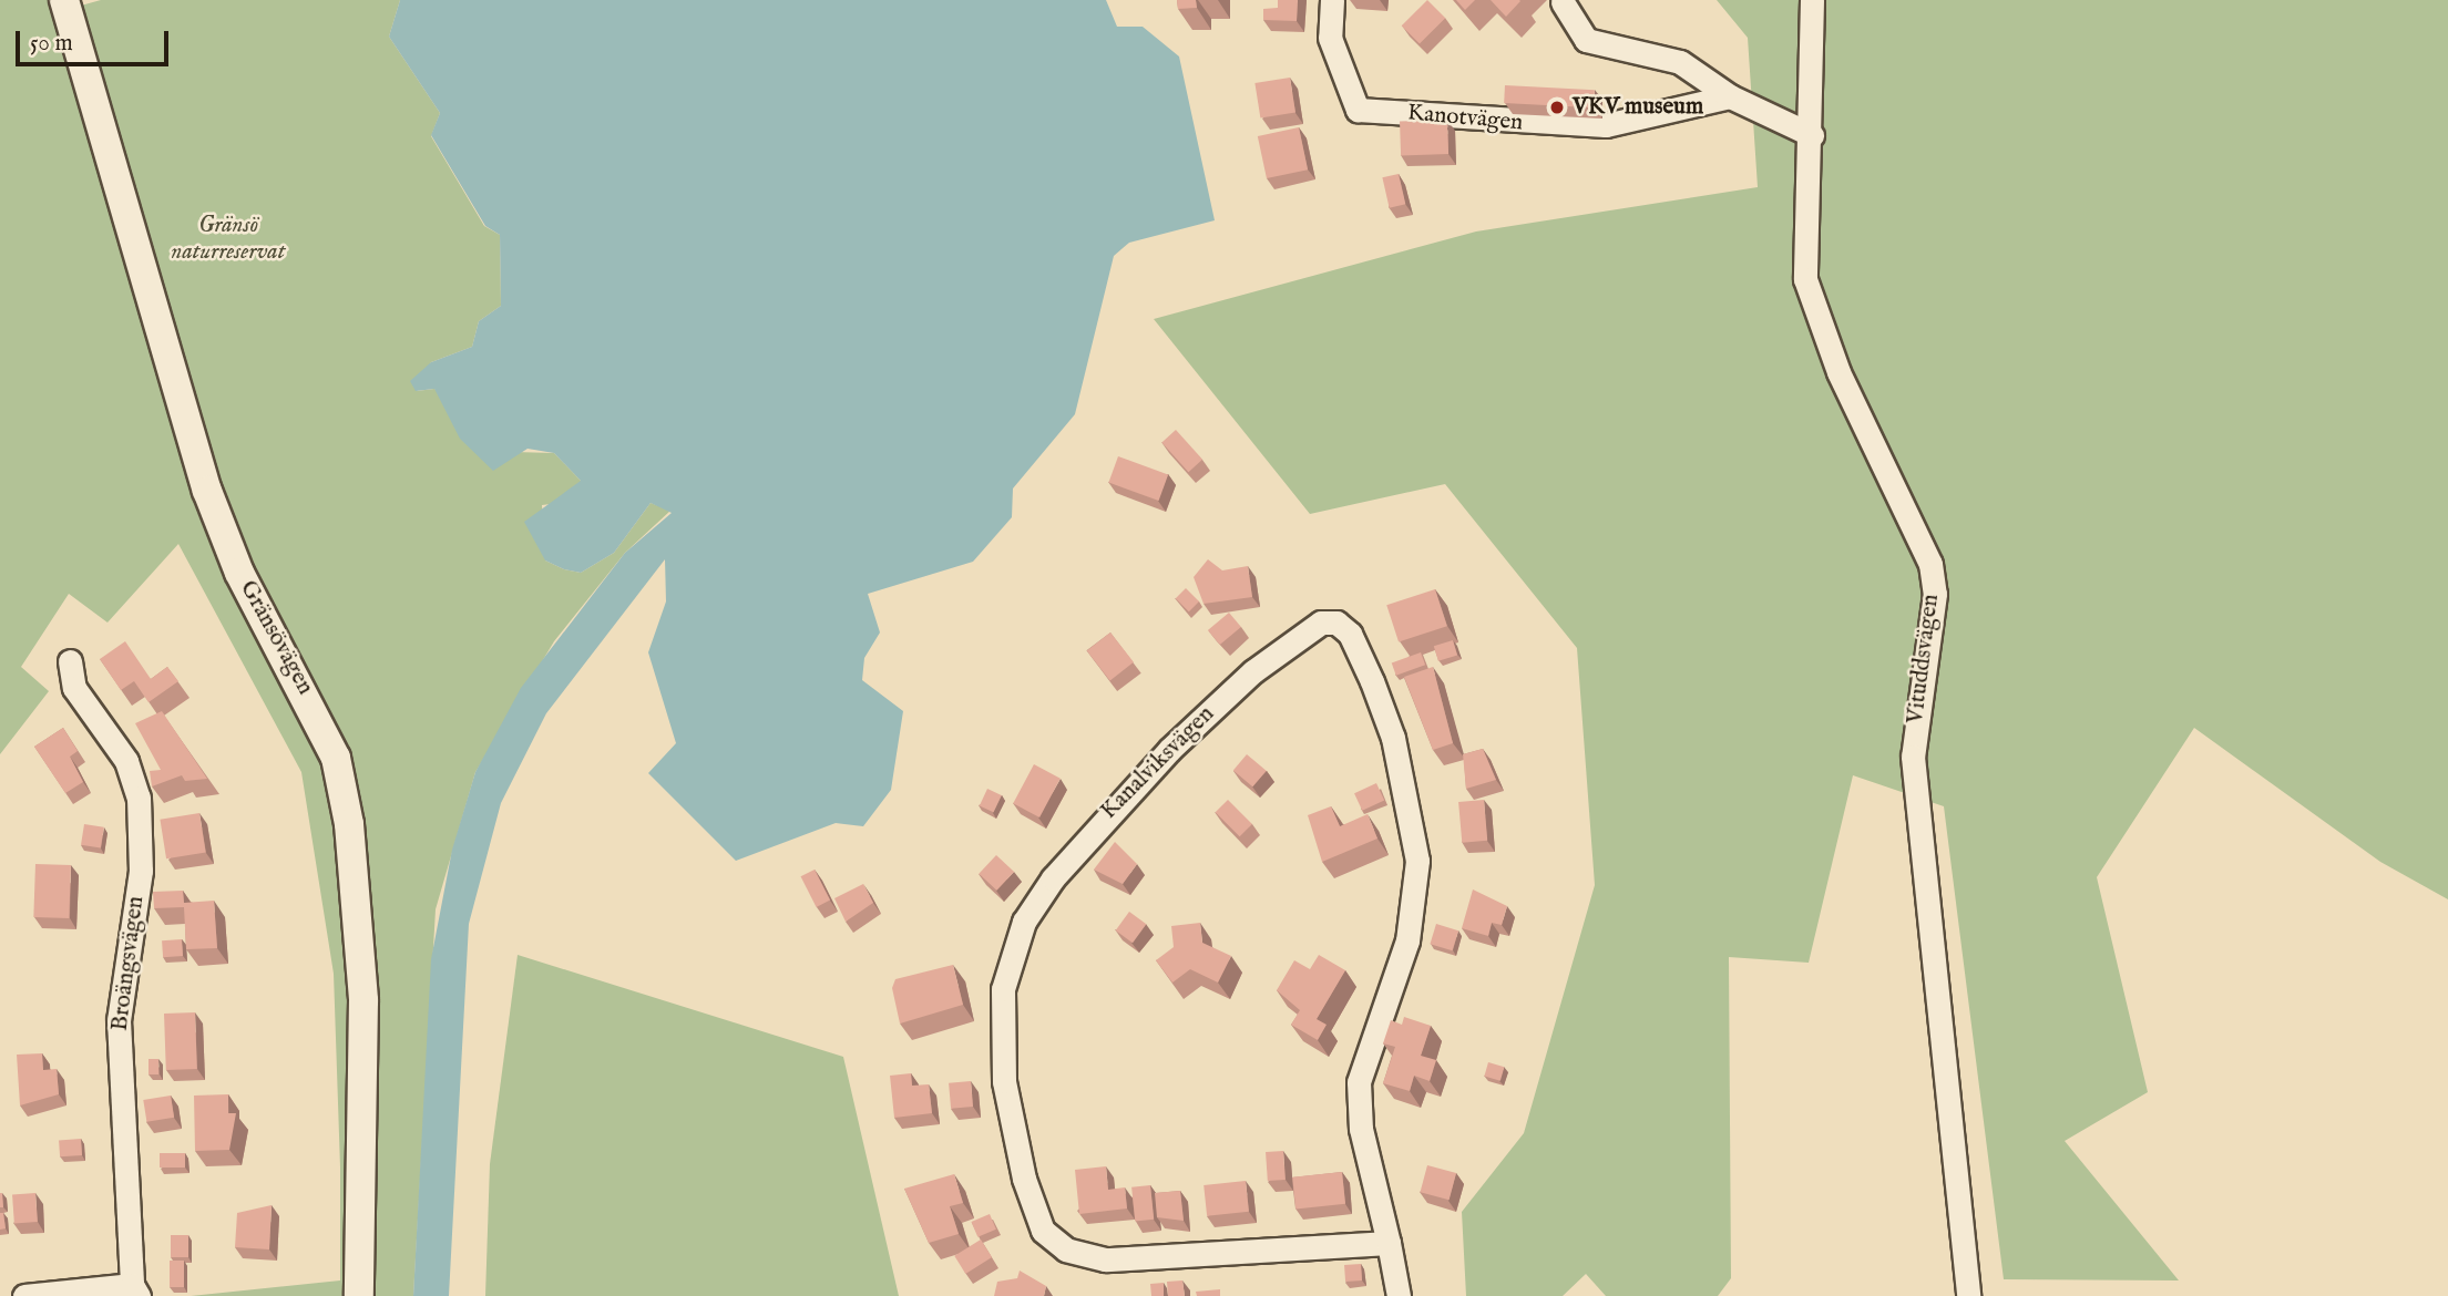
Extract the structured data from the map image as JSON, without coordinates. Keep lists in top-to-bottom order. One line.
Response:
{"streets":{"street":["Kanotvägen","Gränsövägen","Vituddsvägen","Kanalviksvägen","Broängsvägen"]},"parks":["Gränsö naturreservat"],"places":["VKV museum"],"scale_bar":"50 m"}
